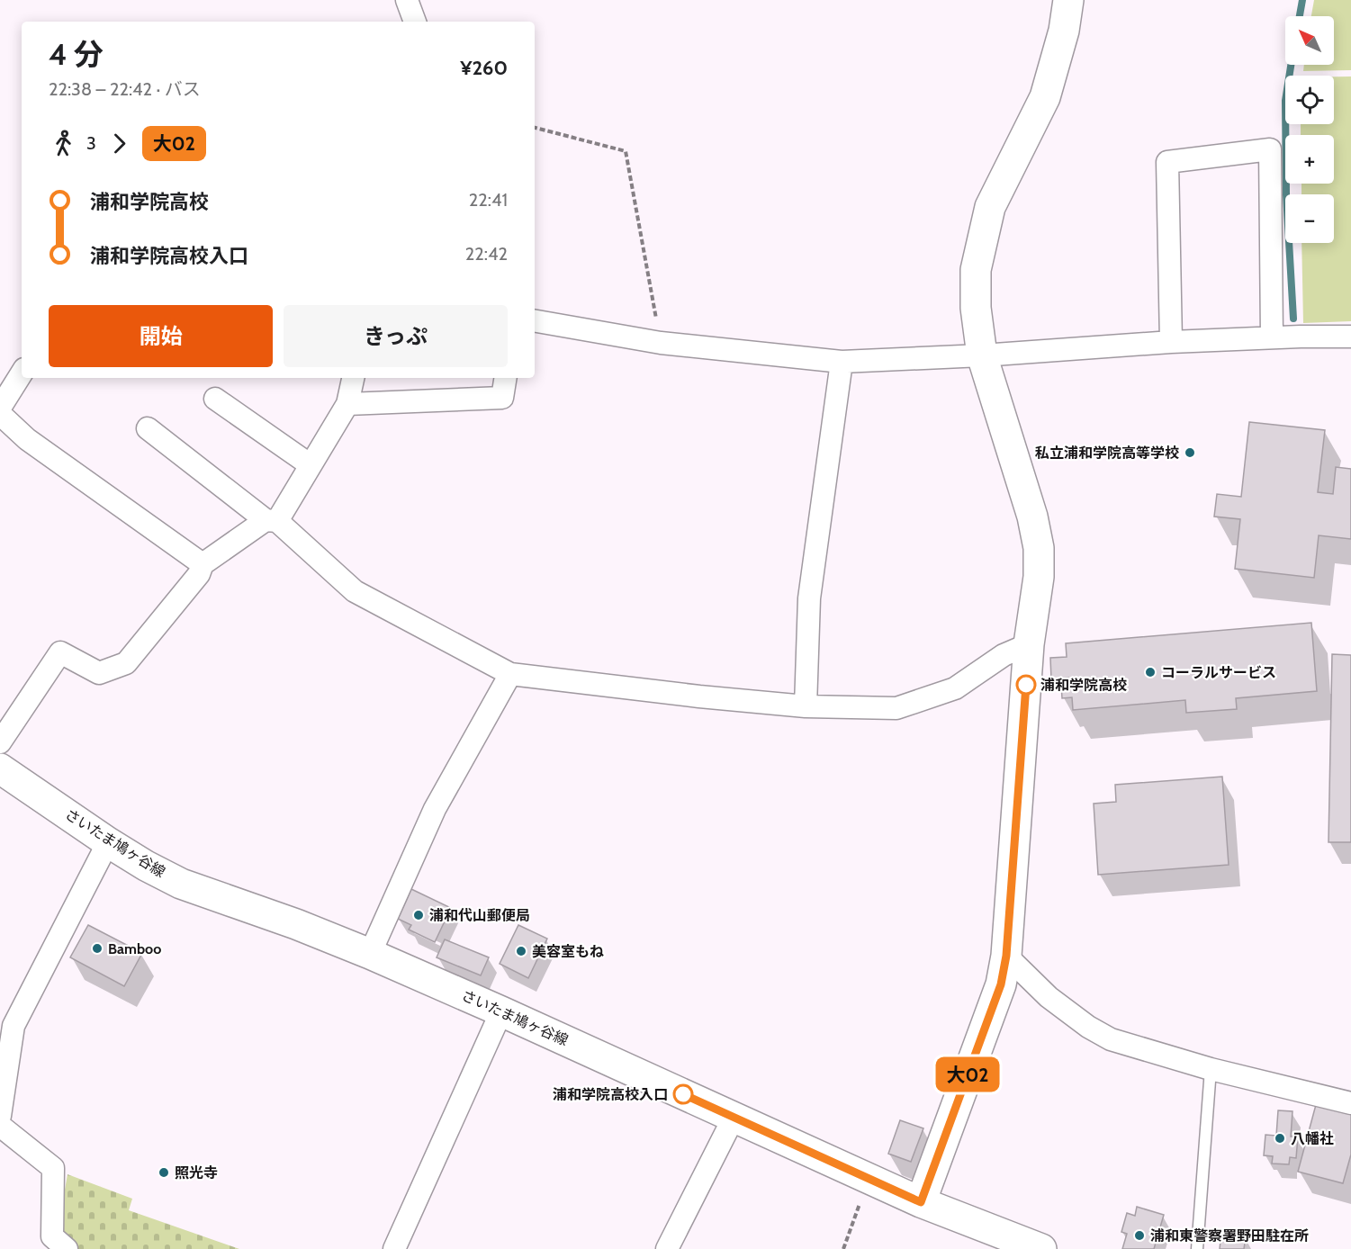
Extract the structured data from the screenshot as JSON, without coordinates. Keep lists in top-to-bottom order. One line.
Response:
{"streets":{"street":["さいたま鳩ヶ谷線"]},"places":["私立浦和学院高等学校","コーラルサービス","浦和学院高校","浦和代山郵便局","Bamboo","美容室もね","浦和学院高校入口","八幡社","照光寺","浦和東警察署野田駐在所"],"lines":["bus line 大02"],"north":"top left","page":{"on_map":"大02","map_buttons":["+","−"],"heading":["4 分","22:38 – 22:42 · バス","¥260"],"legs":["3","大02"],"list":[{"name":"浦和学院高校","value":"22:41"},{"name":"浦和学院高校入口","value":"22:42"}],"buttons":["開始","きっぷ"]}}
